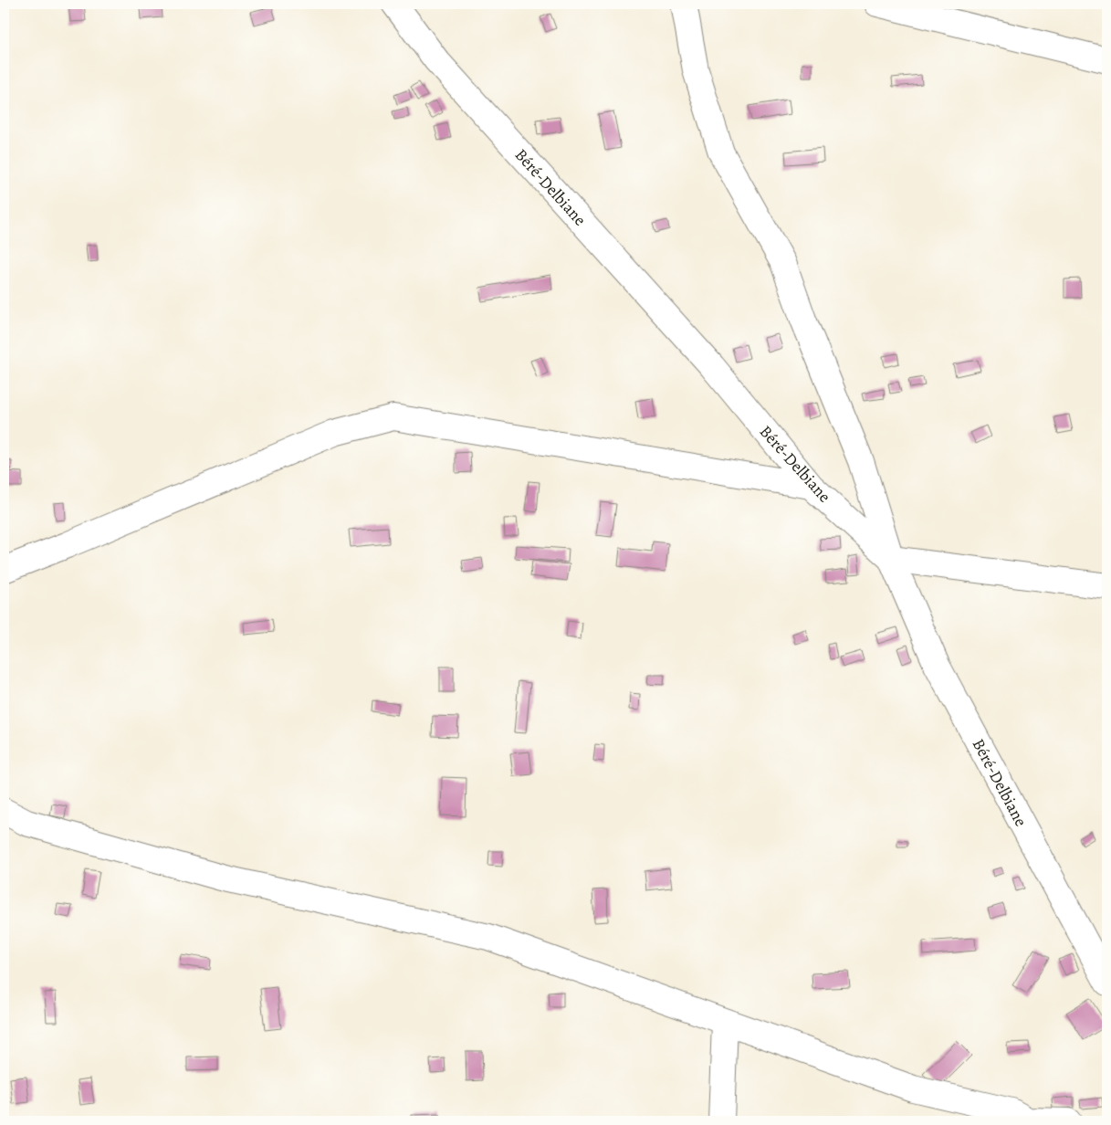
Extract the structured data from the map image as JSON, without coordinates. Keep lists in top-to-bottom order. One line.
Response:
{"streets":{"street":["Béré-Delbiane"]}}
